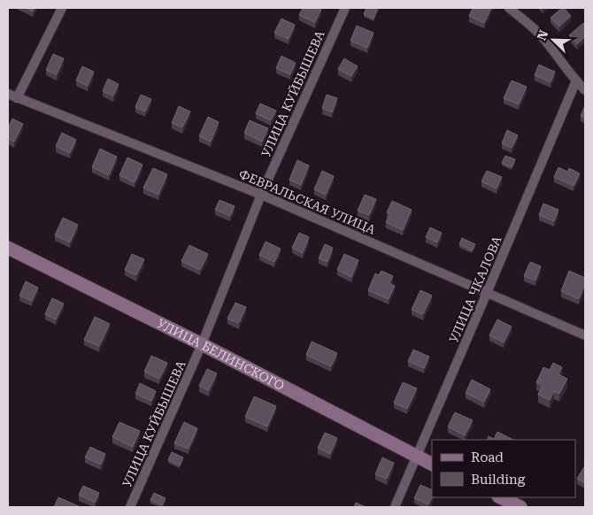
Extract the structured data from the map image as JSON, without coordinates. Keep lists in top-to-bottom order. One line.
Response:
{"streets":{"street":["УЛИЦА КУЙБЫШЕВА","ФЕВРАЛЬСКАЯ УЛИЦА","УЛИЦА ЧКАЛОВА","УЛИЦА БЕЛИНСКОГО"]},"crossings":[["УЛИЦА КУЙБЫШЕВА","ФЕВРАЛЬСКАЯ УЛИЦА"],["УЛИЦА КУЙБЫШЕВА","УЛИЦА БЕЛИНСКОГО"],["ФЕВРАЛЬСКАЯ УЛИЦА","УЛИЦА ЧКАЛОВА"],["УЛИЦА ЧКАЛОВА","УЛИЦА БЕЛИНСКОГО"]],"legend":["Road","Building"],"north":"top left"}
